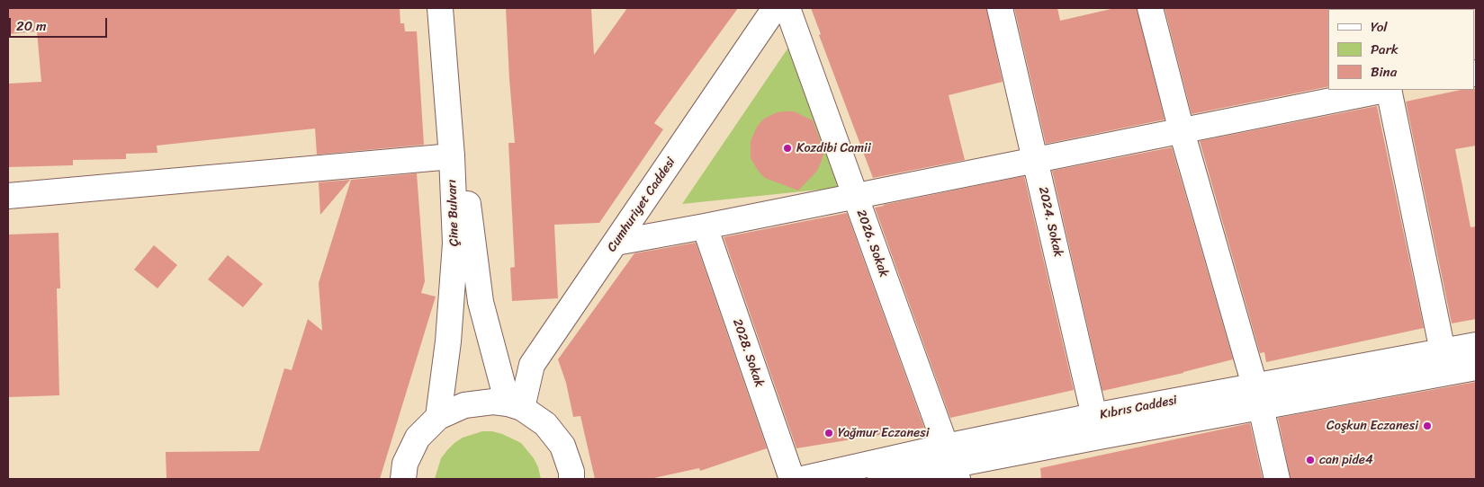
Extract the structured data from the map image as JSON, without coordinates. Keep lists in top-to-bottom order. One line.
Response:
{"streets":{"street":["Cumhuriyet Caddesi","Çine Bulvarı","2024. Sokak","2026. Sokak","2028. Sokak","Kıbrıs Caddesi"]},"crossings":[["Cumhuriyet Caddesi","Çine Bulvarı"],["2024. Sokak","Kıbrıs Caddesi"],["2026. Sokak","Kıbrıs Caddesi"]],"places":["Kozdibi Camii","Coşkun Eczanesi","Yağmur Eczanesi","can pide4"],"legend":["Yol","Park","Bina"],"scale_bar":"20 m"}
